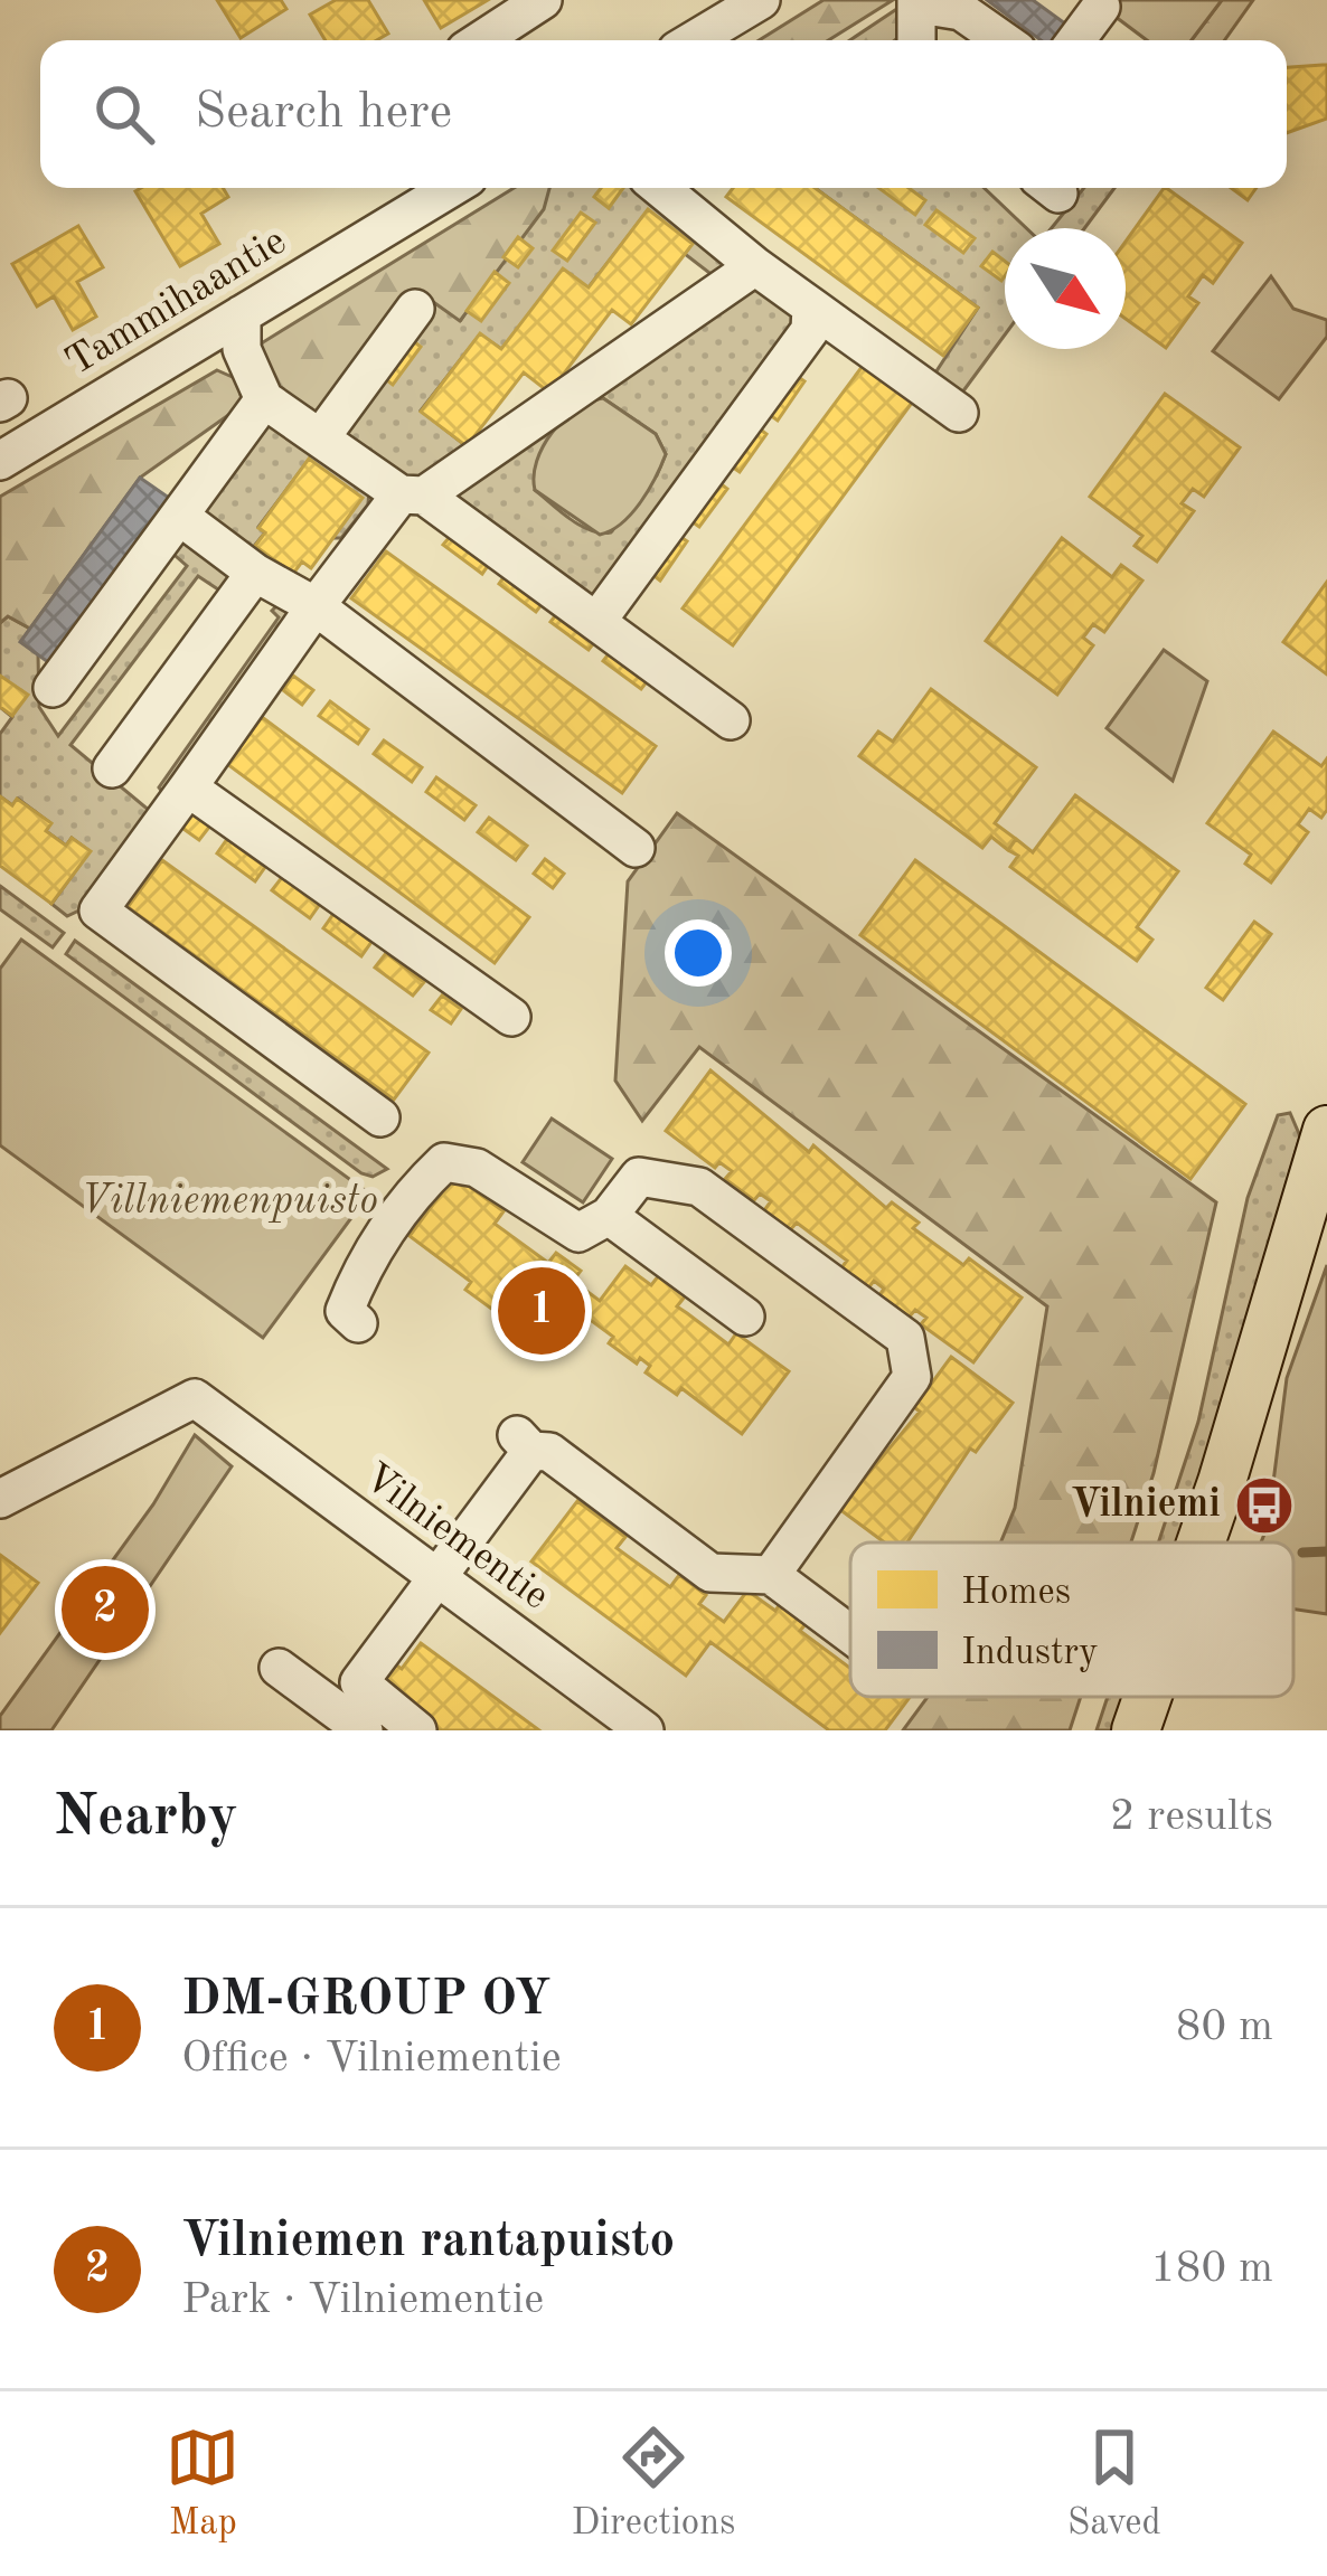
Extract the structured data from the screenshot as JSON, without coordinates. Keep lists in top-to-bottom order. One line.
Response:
{"streets":{"street":["Tammihaantie","Vilniementie"]},"parks":["Villniemenpuisto"],"places":{"bus stop":["Vilniemi"]},"legend":["Homes","Industry"],"north":"bottom right","page":{"search":"Search here","pins":["1","2"],"heading":["Nearby","2 results"],"list":[{"mark":"1","name":"DM-GROUP OY","note":"Office · Vilniementie","value":"80 m"},{"mark":"2","name":"Vilniemen rantapuisto","note":"Park · Vilniementie","value":"180 m"}],"nav":["Map","Directions","Saved"]}}
